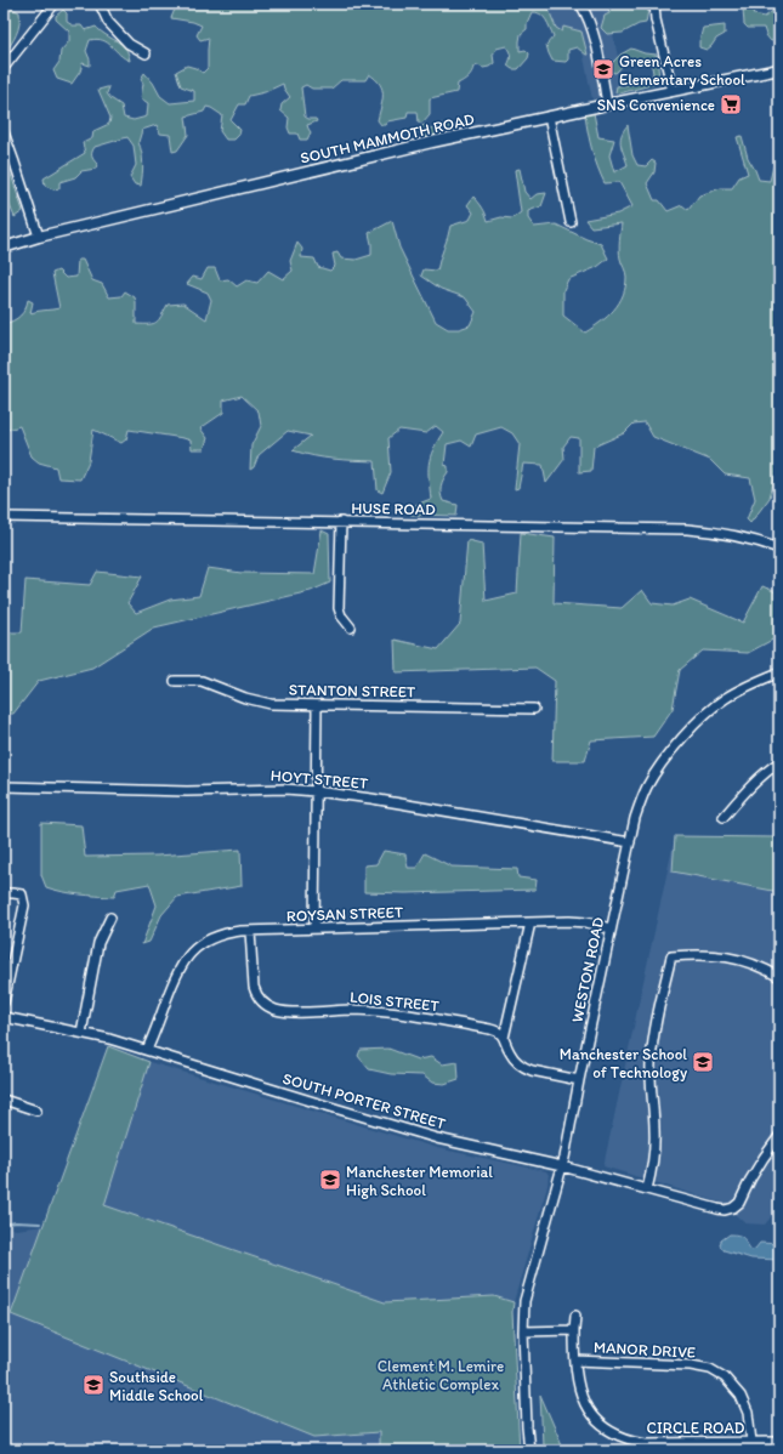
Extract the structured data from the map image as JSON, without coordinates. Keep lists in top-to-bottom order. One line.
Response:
{"streets":{"main road":["SOUTH MAMMOTH ROAD"],"street":["HUSE ROAD","STANTON STREET","HOYT STREET","ROYSAN STREET","WESTON ROAD","LOIS STREET","SOUTH PORTER STREET","MANOR DRIVE","CIRCLE ROAD"]},"crossings":[["HOYT STREET","WESTON ROAD"],["ROYSAN STREET","WESTON ROAD"],["ROYSAN STREET","LOIS STREET"],["ROYSAN STREET","SOUTH PORTER STREET"],["WESTON ROAD","SOUTH PORTER STREET"],["MANOR DRIVE","CIRCLE ROAD"]],"parks":["Clement M. Lemire Athletic Complex"],"places":{"school or university":["Green Acres Elementary School","Manchester School of Technology","Manchester Memorial High School","Southside Middle School"],"supermarket":["SNS Convenience"]}}
